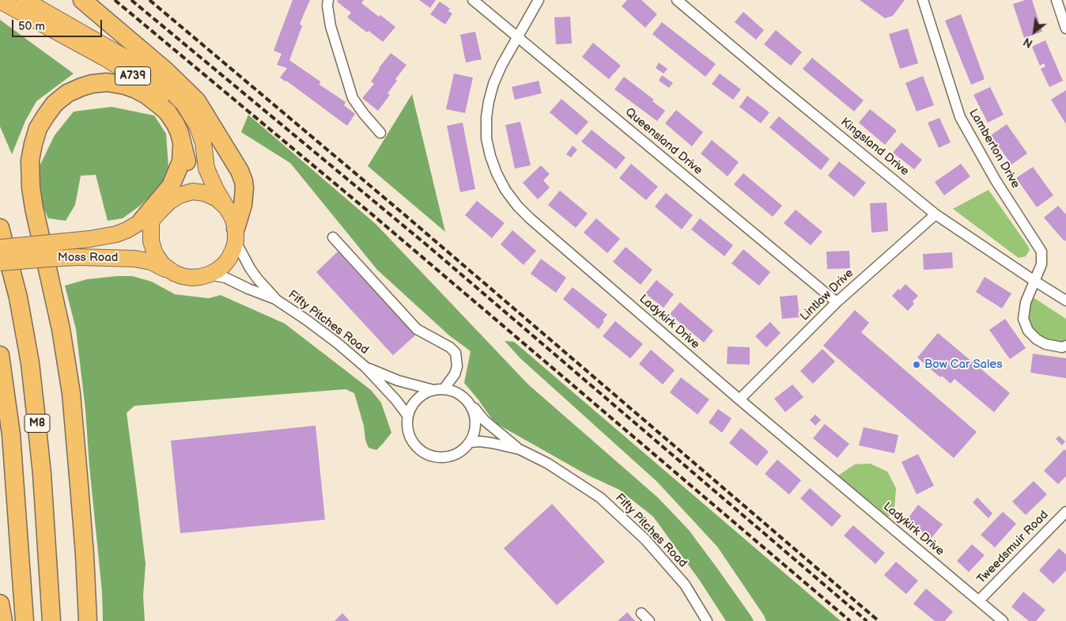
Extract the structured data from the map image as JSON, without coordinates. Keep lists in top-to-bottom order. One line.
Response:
{"streets":{"highway":["M8"],"main road":["A739","Moss Road"],"street":["Queensland Drive","Kingsland Drive","Lamberton Drive","Lintlaw Drive","Ladykirk Drive","Fifty Pitches Road","Tweedsmuir Road"]},"crossings":[["A739","Moss Road"],["A739","Fifty Pitches Road"],["Queensland Drive","Lintlaw Drive"],["Queensland Drive","Ladykirk Drive"],["Kingsland Drive","Lamberton Drive"],["Kingsland Drive","Lintlaw Drive"],["Moss Road","Fifty Pitches Road"],["Lintlaw Drive","Ladykirk Drive"],["Ladykirk Drive","Tweedsmuir Road"]],"places":["Bow Car Sales"],"scale_bar":"50 m","north":"bottom left"}
